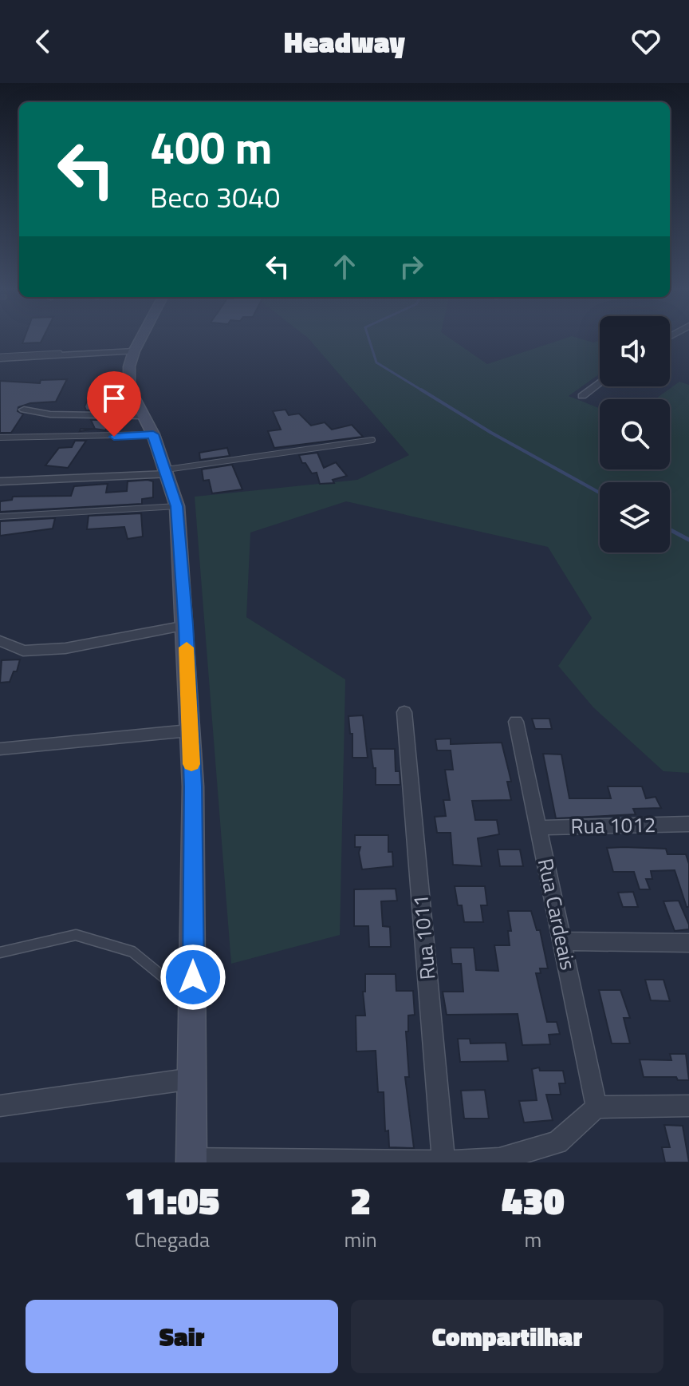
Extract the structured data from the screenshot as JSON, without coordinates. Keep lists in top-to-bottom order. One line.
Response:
{"streets":{"street":["Rua 1012","Rua Cardeais","Rua 1011"]},"crossings":[["Rua 1012","Rua Cardeais"]],"page":{"header":"Headway","turn":["400 m","Beco 3040"],"eta":["11:05","Chegada","2","min","430","m"],"buttons":["Sair","Compartilhar"]}}
